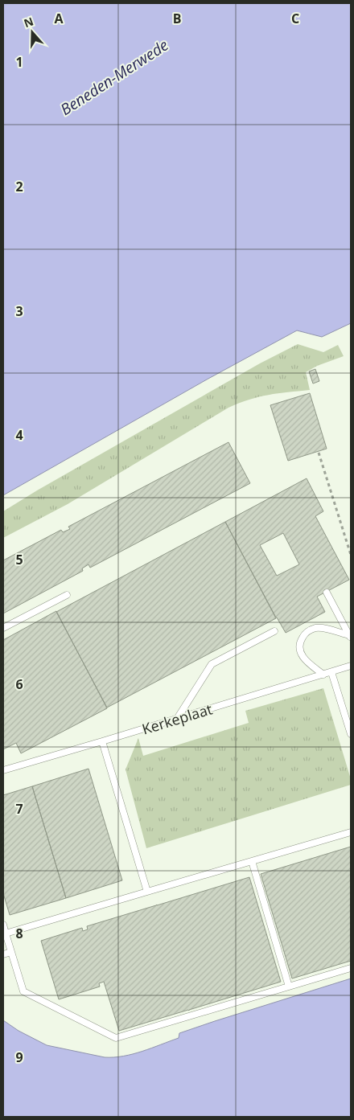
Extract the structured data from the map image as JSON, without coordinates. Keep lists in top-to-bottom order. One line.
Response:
{"streets":{"lane":["Kerkeplaat"]},"water":["Beneden-Merwede"],"north":"top","grid":{"columns":["A","B","C"],"rows":["1","2","3","4","5","6","7","8","9"]}}
